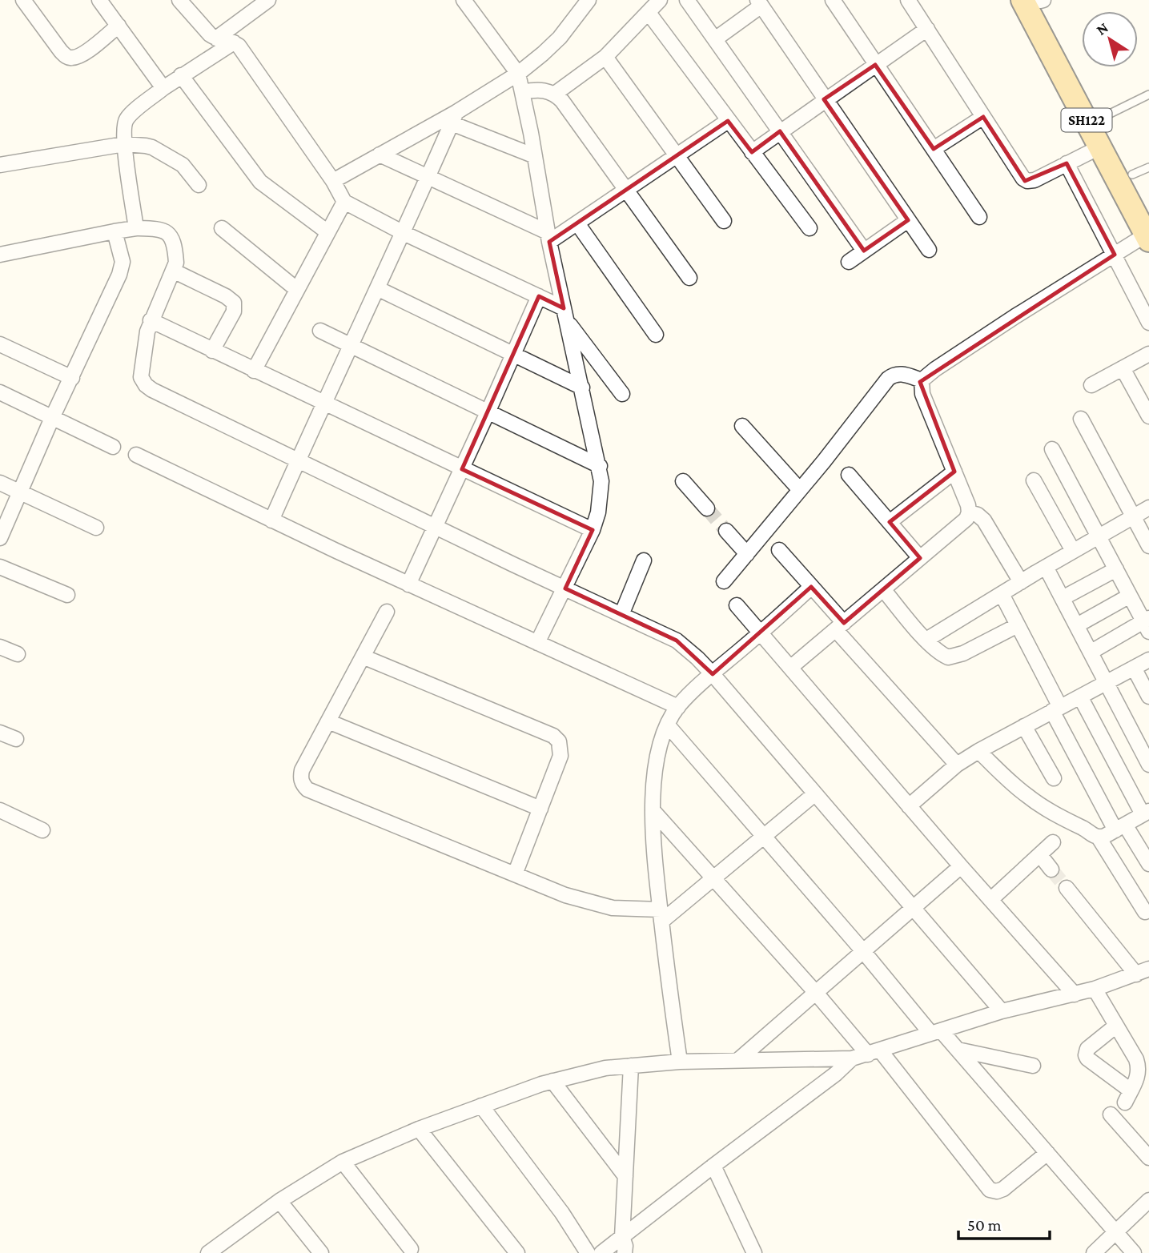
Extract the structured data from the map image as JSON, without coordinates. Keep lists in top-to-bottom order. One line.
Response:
{"streets":{"main road":["SH122"]},"scale_bar":"50 m","north":"top left"}
